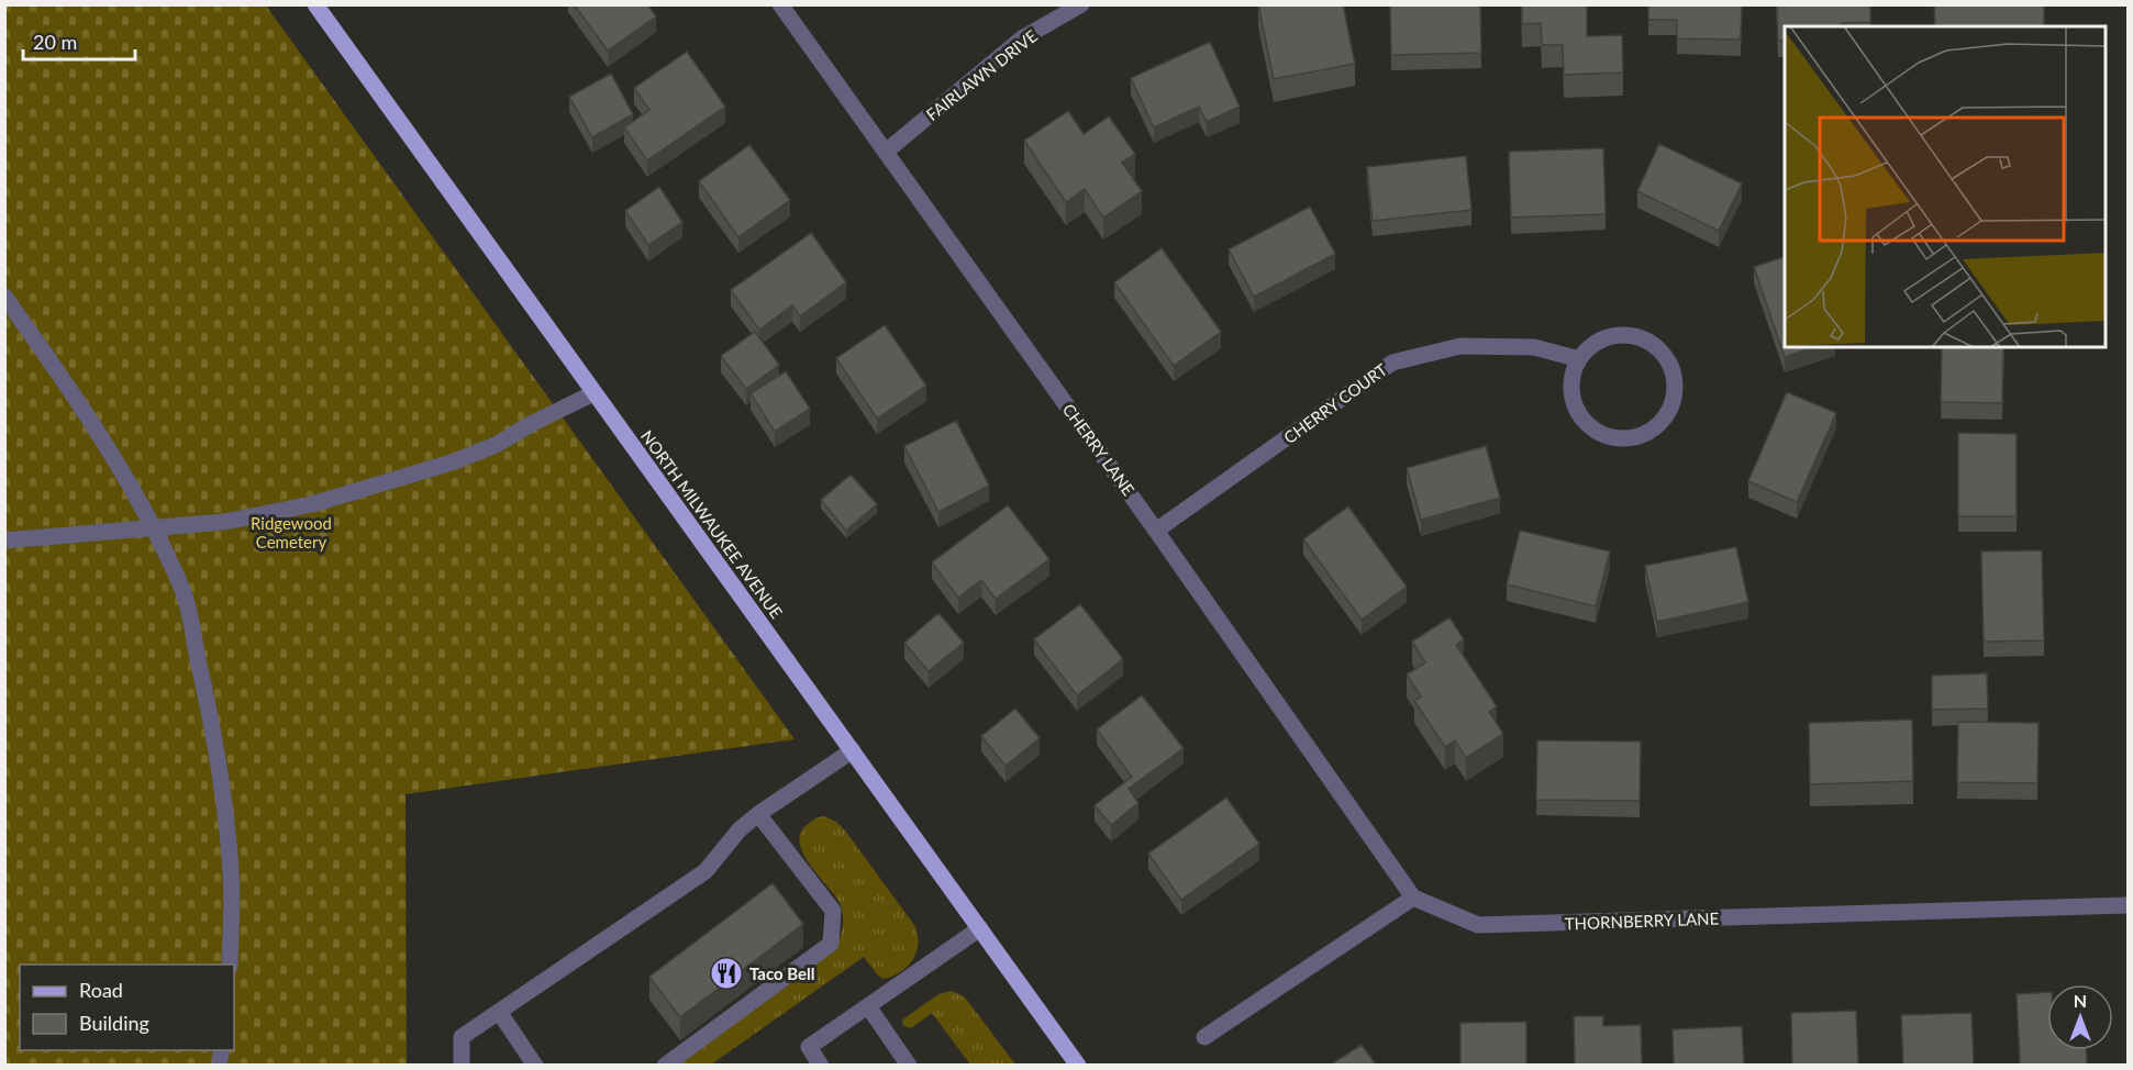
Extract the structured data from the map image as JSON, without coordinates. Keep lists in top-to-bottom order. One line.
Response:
{"streets":{"main road":["NORTH MILWAUKEE AVENUE"],"street":["FAIRLAWN DRIVE","CHERRY COURT","CHERRY LANE","THORNBERRY LANE"]},"crossings":[["FAIRLAWN DRIVE","CHERRY LANE"],["CHERRY COURT","CHERRY LANE"],["CHERRY LANE","THORNBERRY LANE"]],"parks":["Ridgewood Cemetery"],"places":{"restaurant":["Taco Bell"]},"legend":["Road","Building"],"scale_bar":"20 m","north":"top"}
